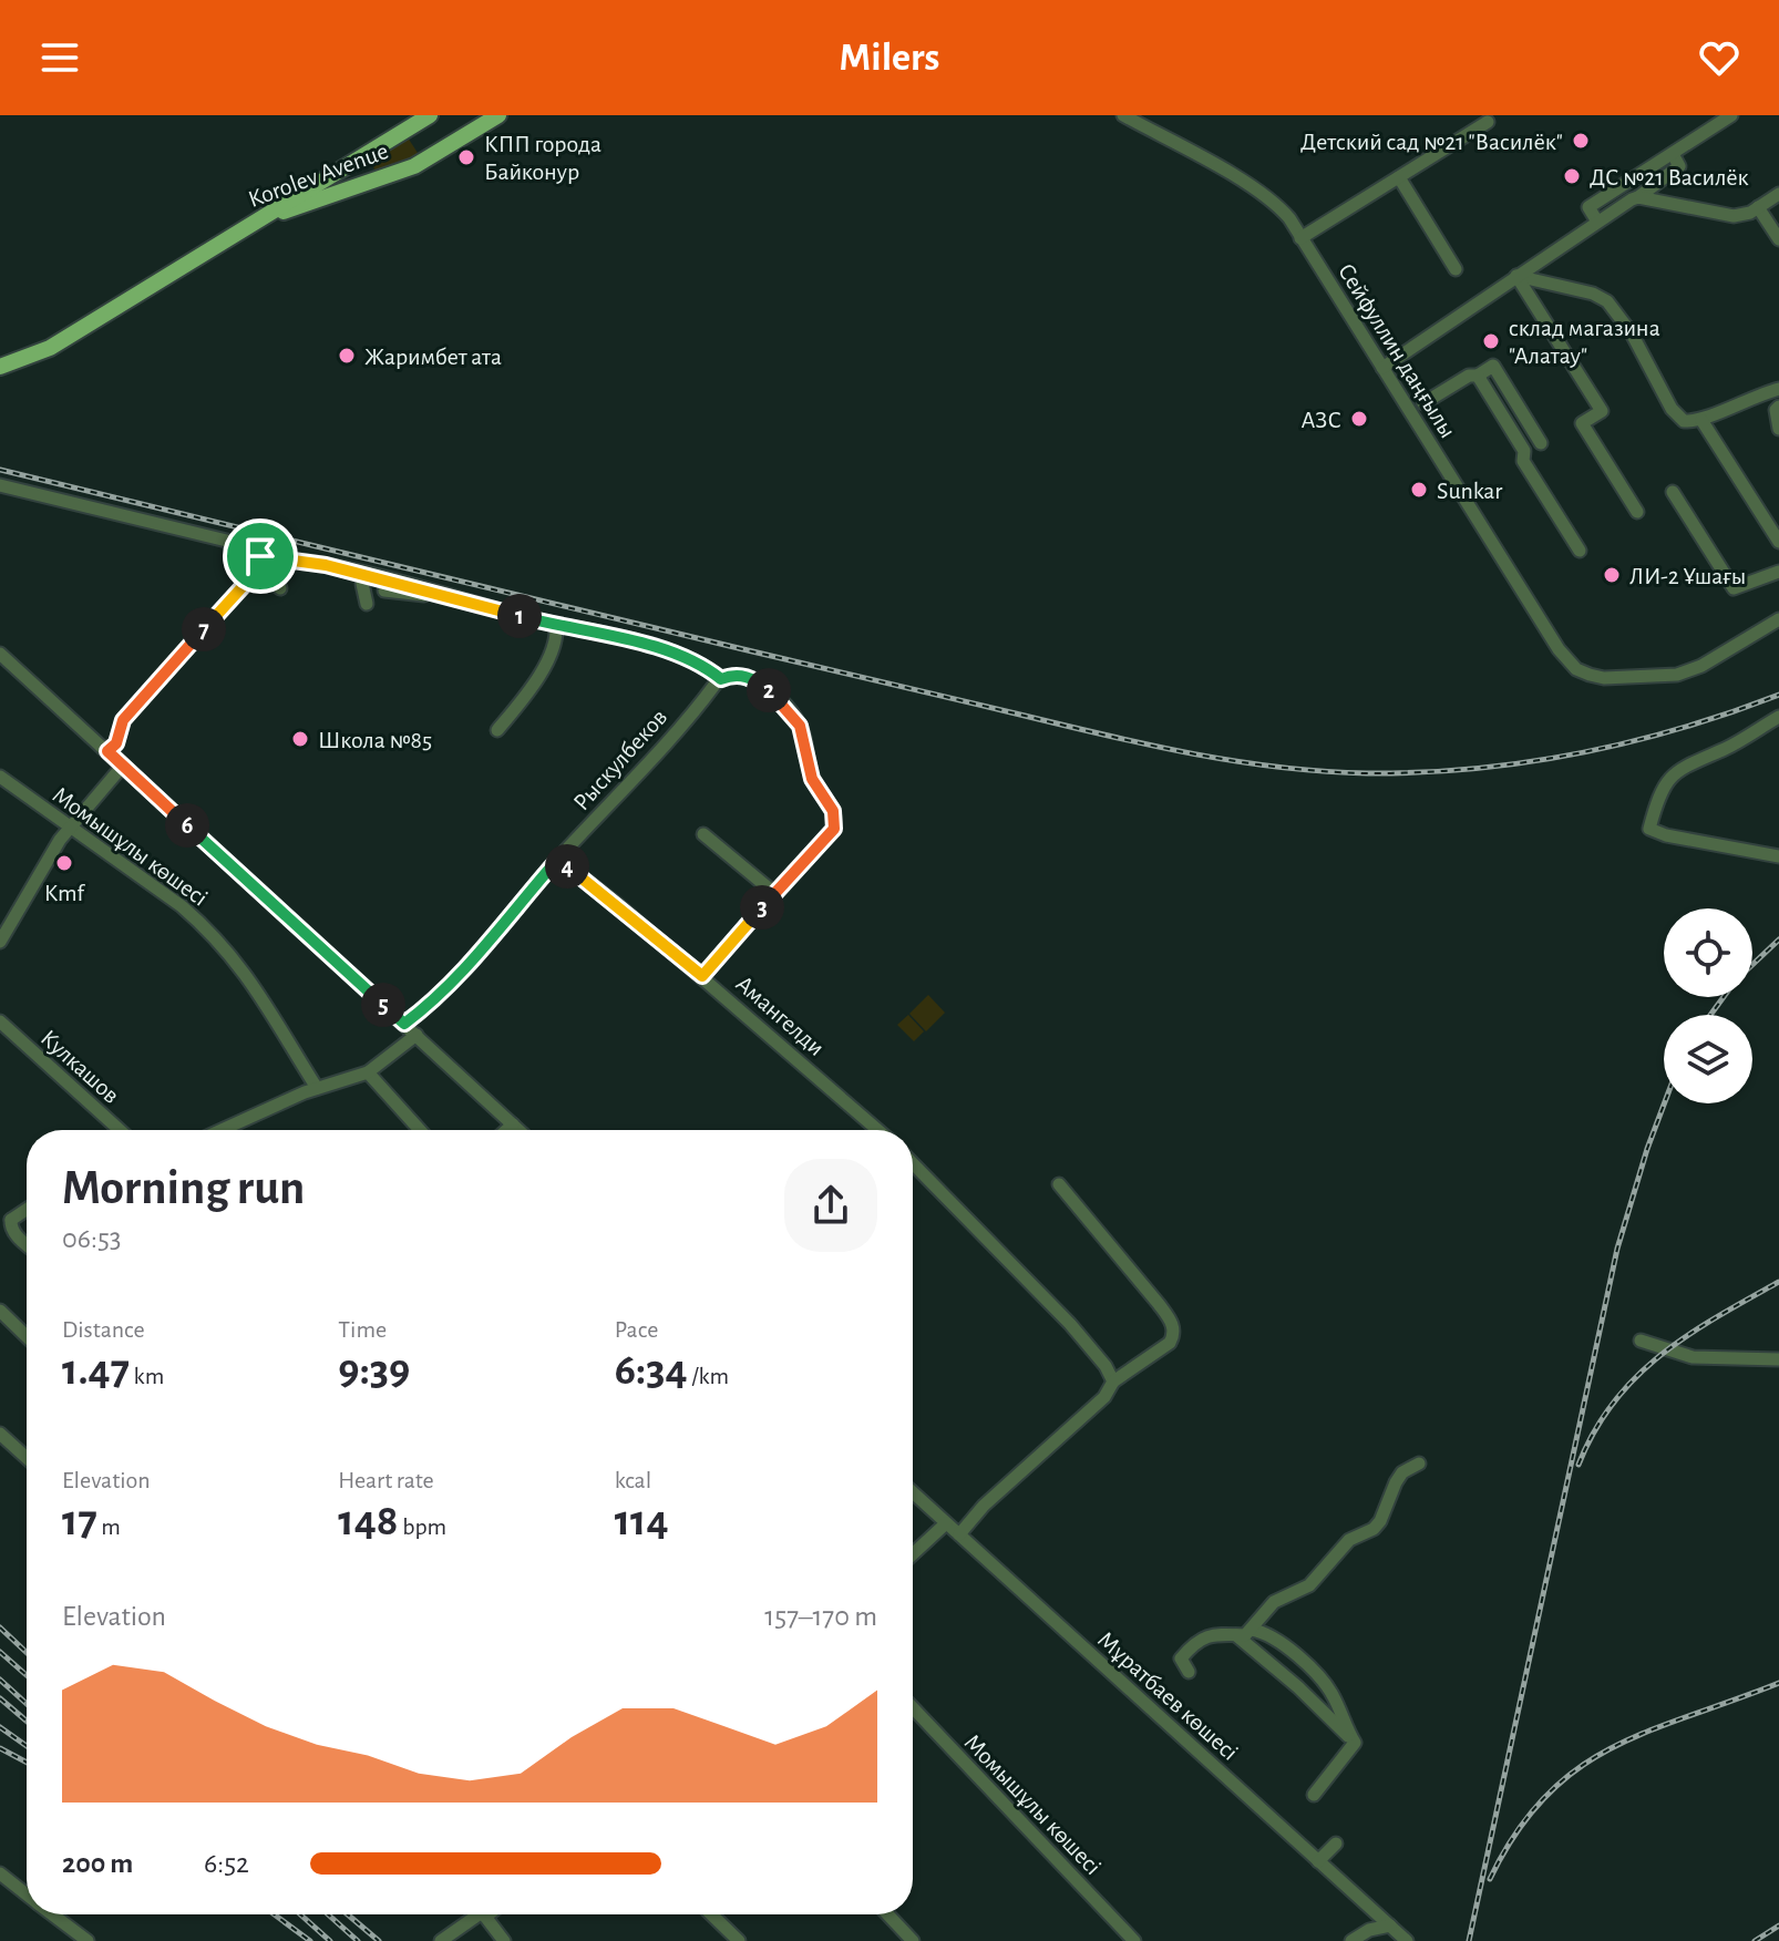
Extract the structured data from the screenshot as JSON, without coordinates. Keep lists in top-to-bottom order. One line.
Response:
{"streets":{"main road":["Korolev Avenue"],"street":["Сейфуллин даңғылы","Рыскулбеков","Момышұлы көшесі","Амангелди","Кулкашов","Мұратбаев көшесі"]},"crossings":[["Рыскулбеков","Амангелди"]],"places":["Детский сад №21 \"Василёк\"","КПП города Байконур","ДС №21 Василёк","склад магазина \"Алатау\"","Жаримбет ата","АЗС","Sunkar","ЛИ-2 Ұшағы","Школа №85","Kmf"],"page":{"header":"Milers","pins":["1","7","2","6","4","3","5"],"heading":["Morning run","06:53"],"stats":[["Distance","1.47 km"],["Time","9:39"],["Pace","6:34 /km"],["Elevation","17 m"],["Heart rate","148 bpm"],["kcal","114"]],"chart":["Elevation","157–170 m"],"list":[{"name":"200 m","note":"6:52"}]}}
